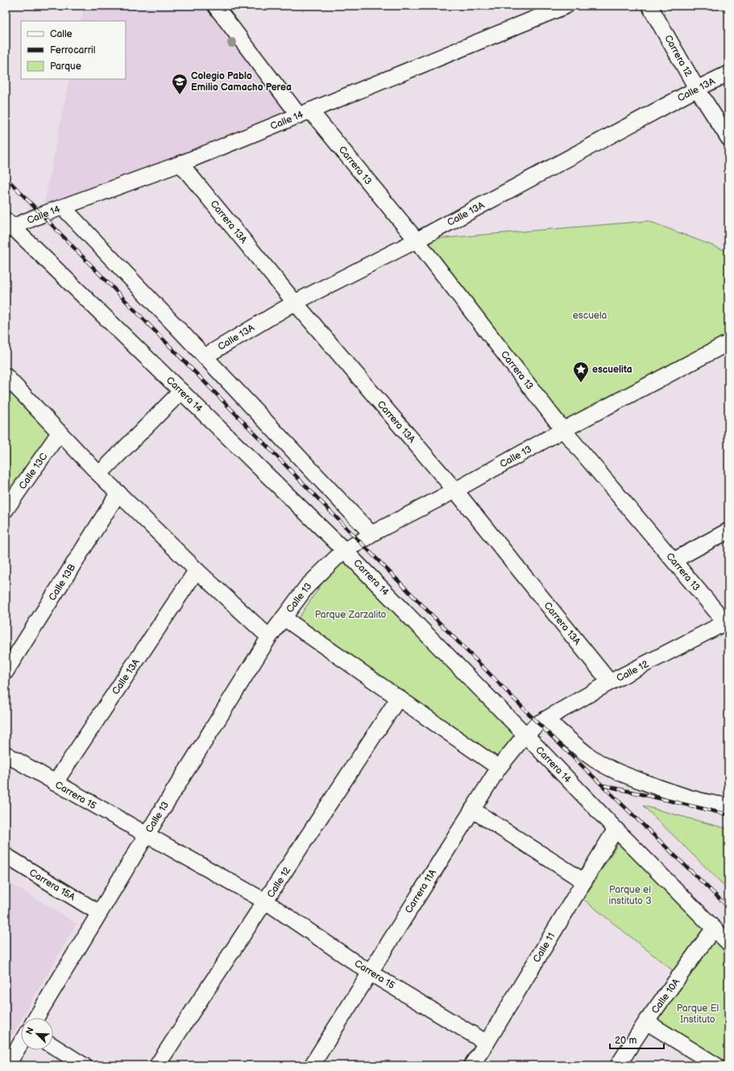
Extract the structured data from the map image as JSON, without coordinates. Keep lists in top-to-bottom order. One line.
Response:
{"streets":{"street":["Carrera 12","Calle 13A","Calle 14","Carrera 13","Carrera 13A","Carrera 14","Calle 13","Calle 13C","Calle 13B","Calle 12","Carrera 15","Carrera 15A","Carrera 11A","Calle 11","Calle 10A"]},"crossings":[["Carrera 12","Calle 13A"],["Calle 13A","Carrera 13"],["Calle 13A","Carrera 13A"],["Calle 13A","Carrera 15"],["Calle 14","Carrera 13"],["Calle 14","Carrera 13A"],["Calle 14","Carrera 14"],["Carrera 13","Calle 13"],["Carrera 13","Calle 12"],["Carrera 13A","Calle 13"],["Carrera 13A","Calle 12"],["Carrera 14","Calle 13"],["Carrera 14","Carrera 11A"],["Carrera 14","Calle 11"],["Carrera 14","Calle 10A"],["Calle 13","Carrera 15"],["Calle 13","Carrera 15A"],["Calle 12","Carrera 15"],["Calle 12","Carrera 11A"],["Carrera 15","Carrera 11A"],["Carrera 15","Calle 11"]],"parks":["escuela","Parque Zarzalito","Parque el instituto 3","Parque El Instituto"],"places":{"school or university":["Colegio Pablo Emilio Camacho Perea"],"place":["escuelita"]},"legend":["Calle","Ferrocarril","Parque"],"scale_bar":"20 m","north":"top left"}
